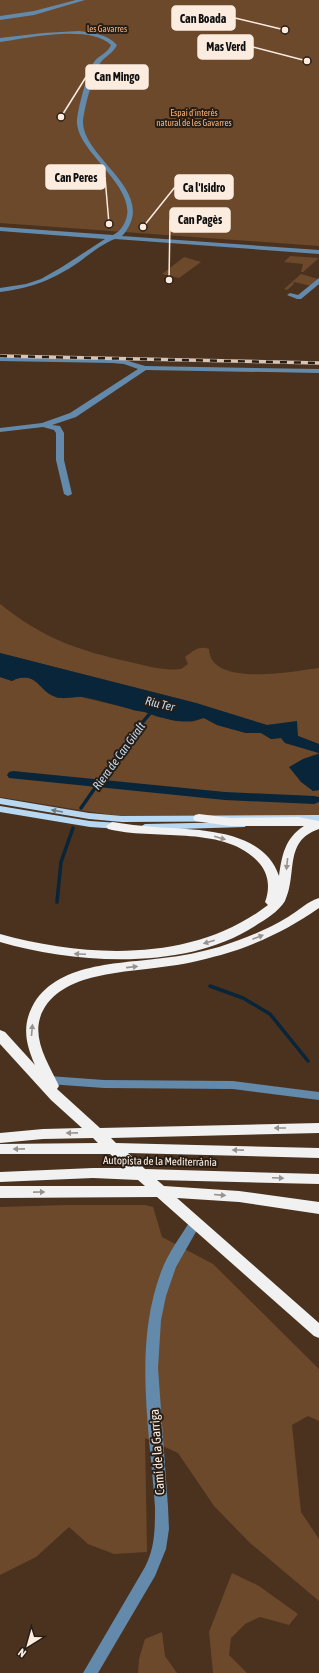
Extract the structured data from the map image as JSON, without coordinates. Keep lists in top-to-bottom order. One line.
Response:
{"streets":{"highway":["Autopista de la Mediterrània"],"street":["Camí de la Garriga"]},"water":["Riu Ter","Riera de Can Giralt"],"parks":["les Gavarres","Espai d'interès natural de les Gavarres"],"places":["Can Boada","Mas Verd","Can Mingo","Can Peres","Ca l'Isidro","Can Pagès"],"north":"bottom left"}
